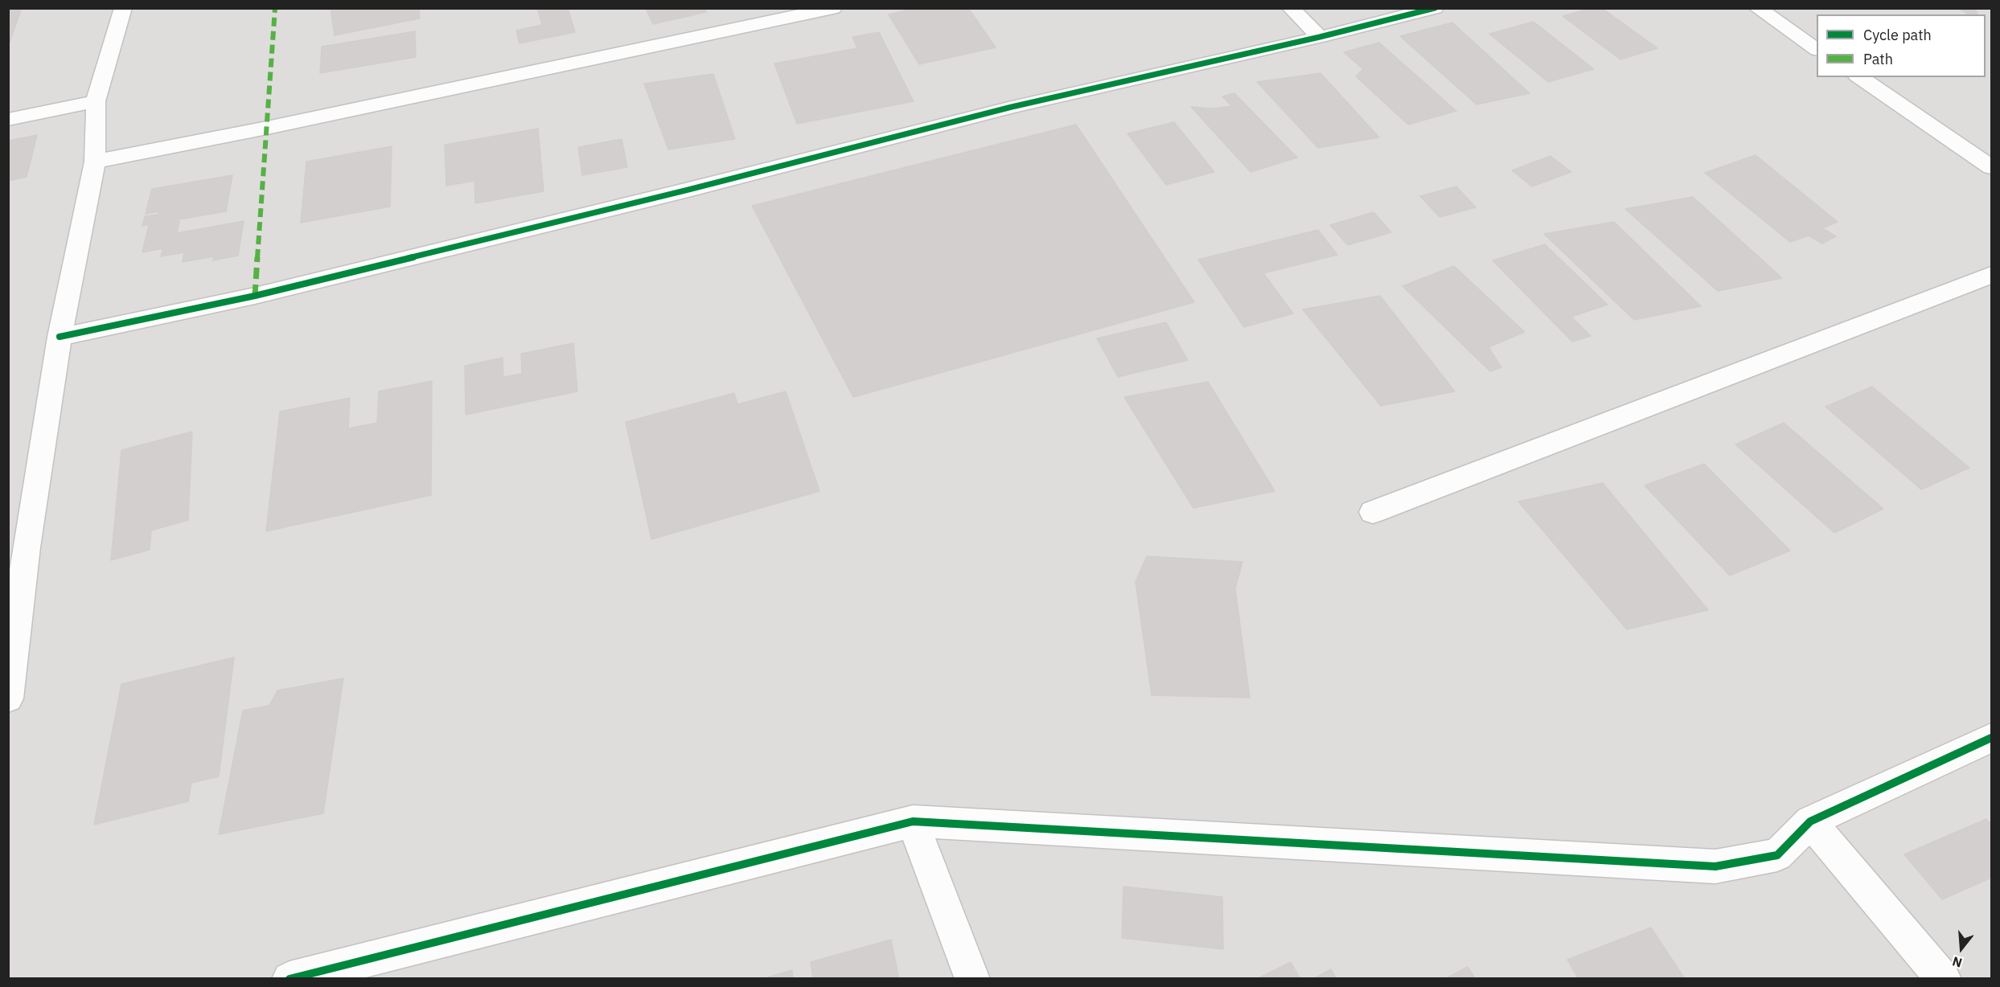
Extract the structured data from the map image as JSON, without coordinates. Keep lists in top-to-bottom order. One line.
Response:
{"legend":["Cycle path","Path"],"north":"bottom"}
